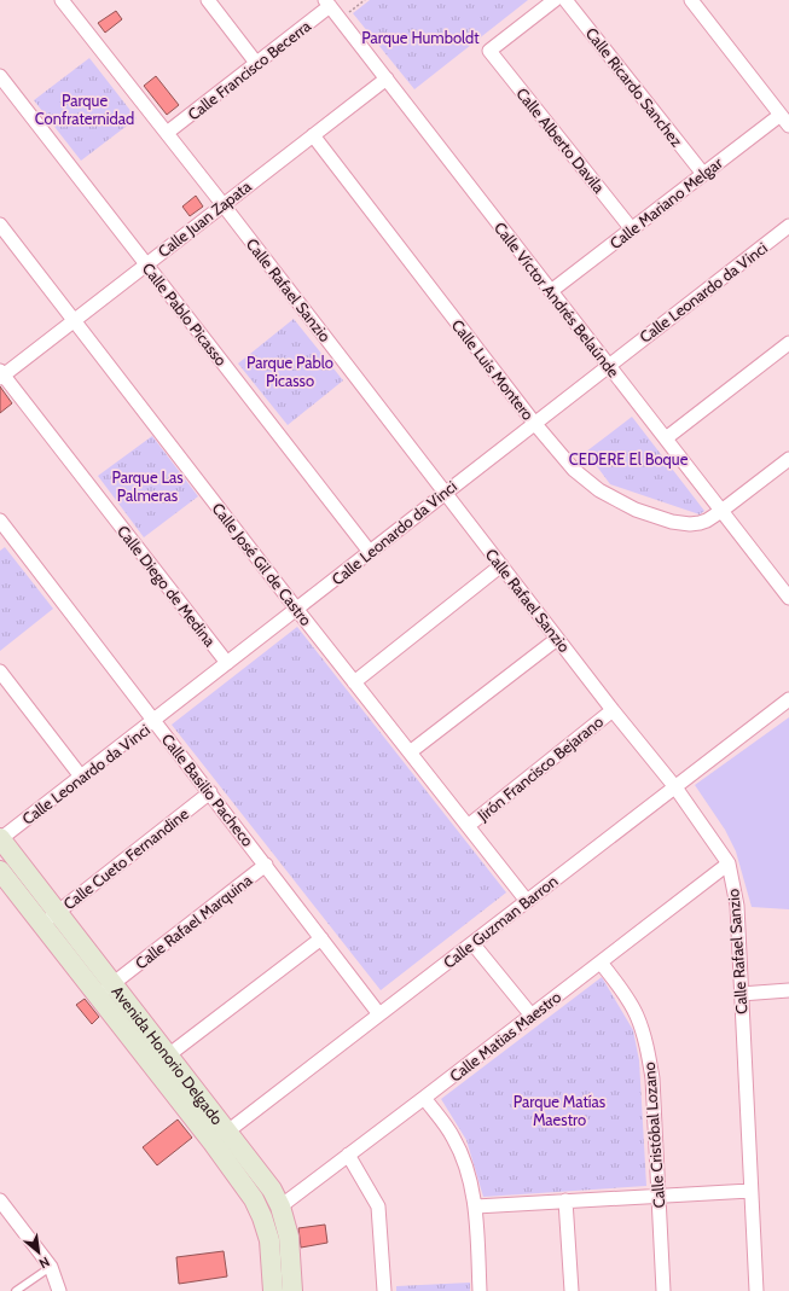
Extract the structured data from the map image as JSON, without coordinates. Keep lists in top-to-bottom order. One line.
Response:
{"streets":{"street":["Calle Francisco Becerra","Calle Ricardo Sanchez","Calle Alberto Davila","Calle Mariano Melgar","Calle Juan Zapata","Calle Rafael Sanzio","Calle Leonardo da Vinci","Calle Víctor Andrés Belaúnde","Calle Pablo Picasso","Calle Luis Montero","Calle José Gil de Castro","Calle Diego de Medina","Jirón Francisco Bejarano","Calle Basilio Pacheco","Calle Cueto Fernandine","Calle Rafael Marquina","Calle Guzman Barron","Calle Matias Maestro","Avenida Honorio Delgado","Calle Cristóbal Lozano"]},"crossings":[["Calle Francisco Becerra","Calle Rafael Sanzio"],["Calle Francisco Becerra","Calle Víctor Andrés Belaúnde"],["Calle Ricardo Sanchez","Calle Mariano Melgar"],["Calle Alberto Davila","Calle Mariano Melgar"],["Calle Mariano Melgar","Calle Víctor Andrés Belaúnde"],["Calle Juan Zapata","Calle Rafael Sanzio"],["Calle Juan Zapata","Calle Víctor Andrés Belaúnde"],["Calle Juan Zapata","Calle Pablo Picasso"],["Calle Juan Zapata","Calle Luis Montero"],["Calle Juan Zapata","Calle José Gil de Castro"],["Calle Juan Zapata","Calle Diego de Medina"],["Calle Rafael Sanzio","Calle Leonardo da Vinci"],["Calle Rafael Sanzio","Jirón Francisco Bejarano"],["Calle Rafael Sanzio","Calle Guzman Barron"],["Calle Rafael Sanzio","Calle Matias Maestro"],["Calle Leonardo da Vinci","Calle Víctor Andrés Belaúnde"],["Calle Leonardo da Vinci","Calle Pablo Picasso"],["Calle Leonardo da Vinci","Calle Luis Montero"],["Calle Leonardo da Vinci","Calle José Gil de Castro"],["Calle Leonardo da Vinci","Calle Diego de Medina"],["Calle Leonardo da Vinci","Calle Basilio Pacheco"],["Calle Leonardo da Vinci","Avenida Honorio Delgado"],["Calle Víctor Andrés Belaúnde","Calle Luis Montero"],["Calle José Gil de Castro","Jirón Francisco Bejarano"],["Calle José Gil de Castro","Calle Guzman Barron"],["Calle Basilio Pacheco","Calle Cueto Fernandine"],["Calle Basilio Pacheco","Calle Rafael Marquina"],["Calle Basilio Pacheco","Calle Guzman Barron"],["Calle Cueto Fernandine","Avenida Honorio Delgado"],["Calle Rafael Marquina","Avenida Honorio Delgado"],["Calle Guzman Barron","Avenida Honorio Delgado"],["Calle Matias Maestro","Avenida Honorio Delgado"],["Calle Matias Maestro","Calle Cristóbal Lozano"]],"parks":["Parque Humboldt","Parque Confraternidad","Parque Pablo Picasso","CEDERE El Boque","Parque Las Palmeras","Parque Matías Maestro"],"north":"bottom right"}
